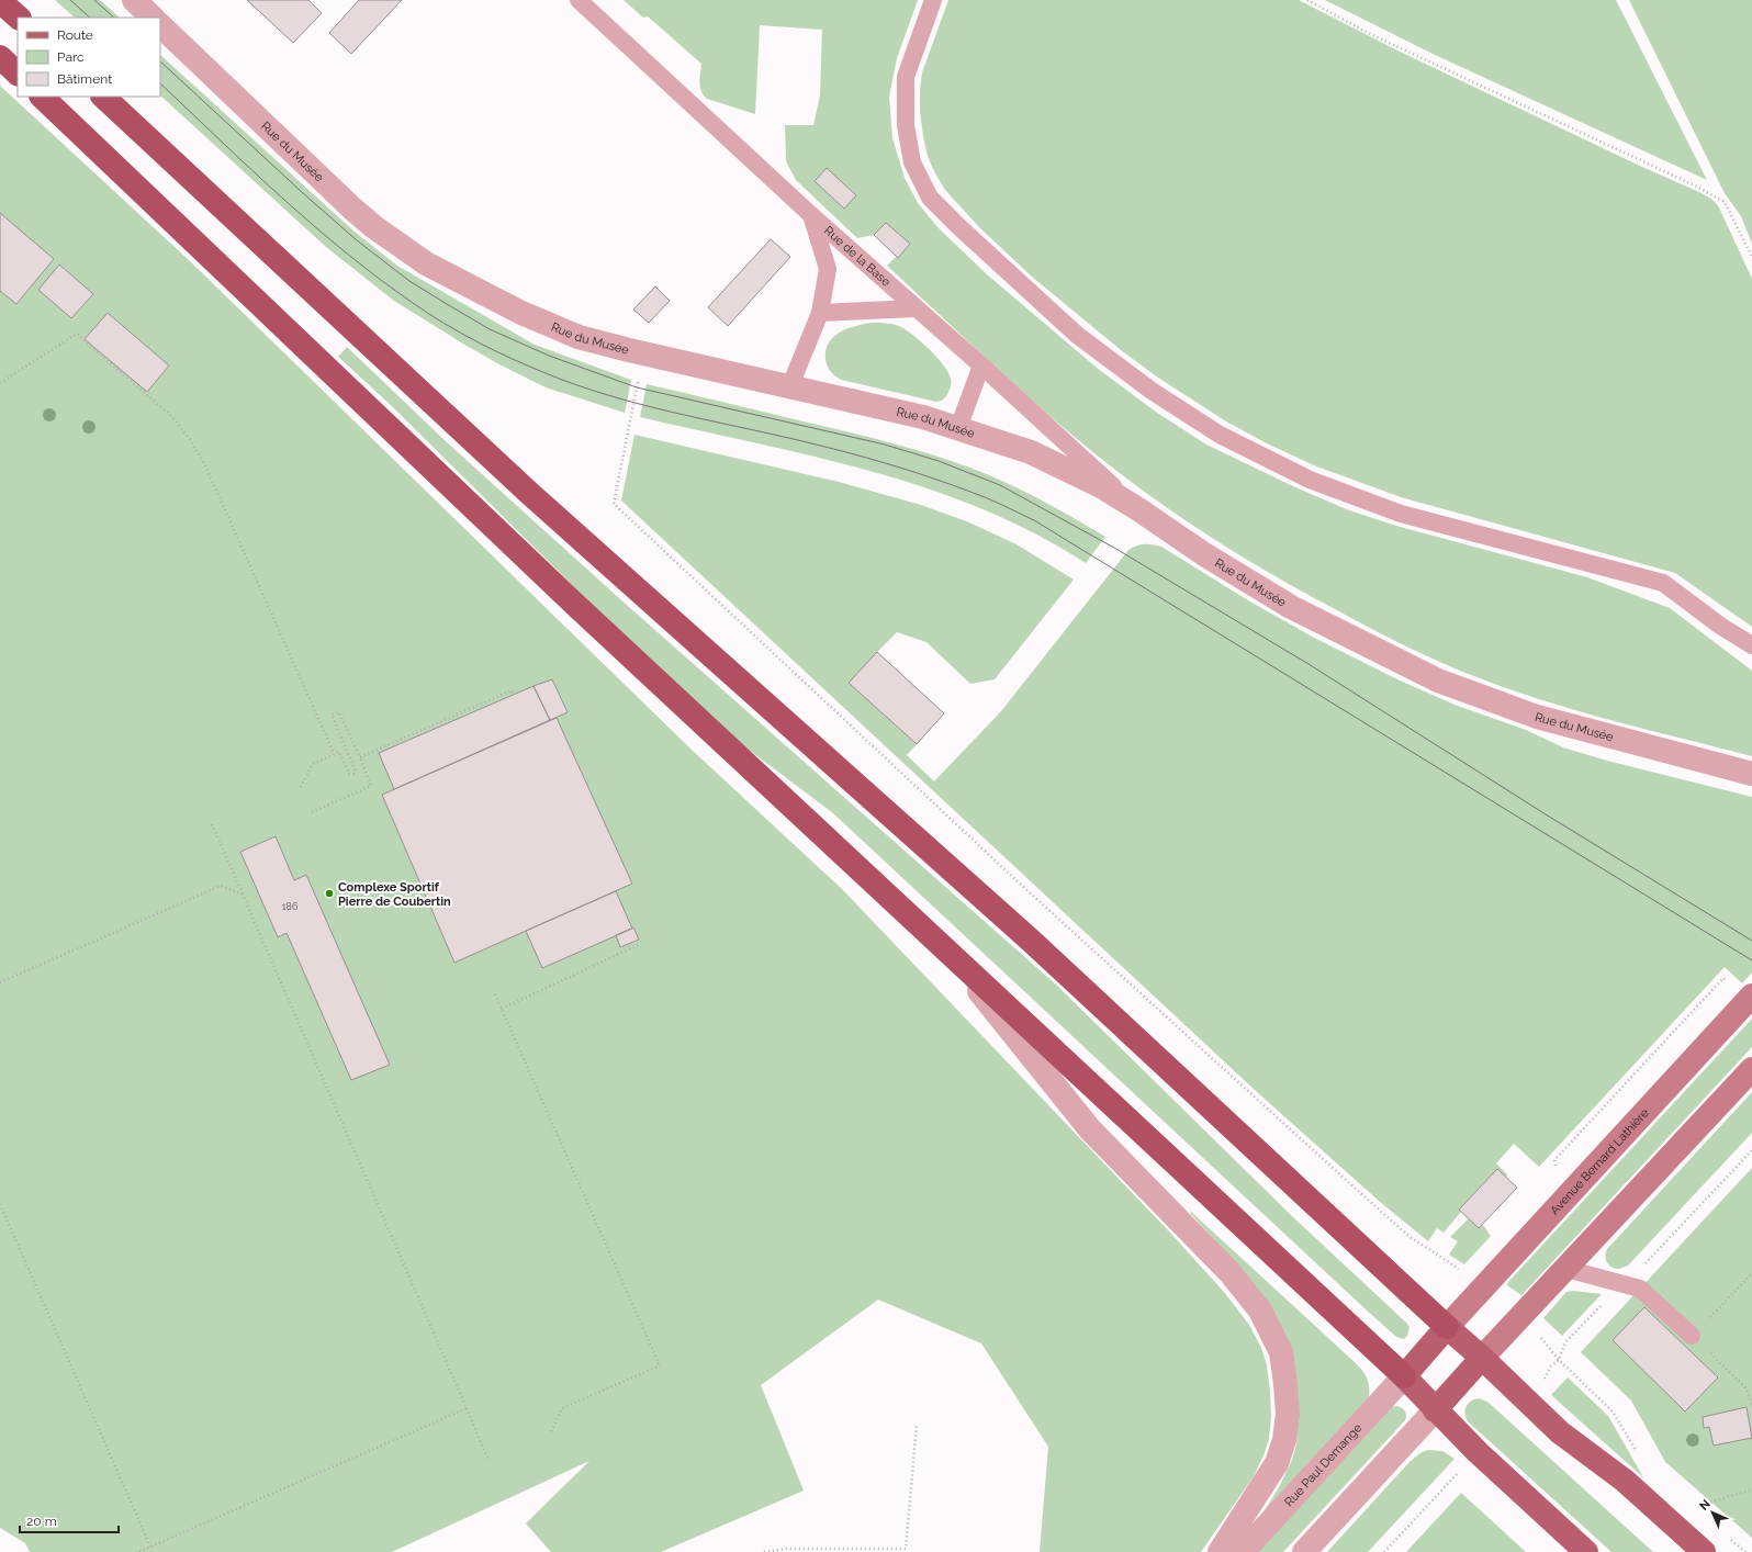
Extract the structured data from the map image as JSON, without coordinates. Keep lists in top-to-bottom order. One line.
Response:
{"streets":{"main road":["Avenue Bernard Lathière"],"street":["Rue du Musée","Rue Paul Demange"],"lane":["Rue de la Base"]},"crossings":[["Rue du Musée","Rue de la Base"]],"places":["Complexe Sportif Pierre de Coubertin"],"house_numbers":["186"],"legend":["Route","Parc","Bâtiment"],"scale_bar":"20 m","north":"top left"}
